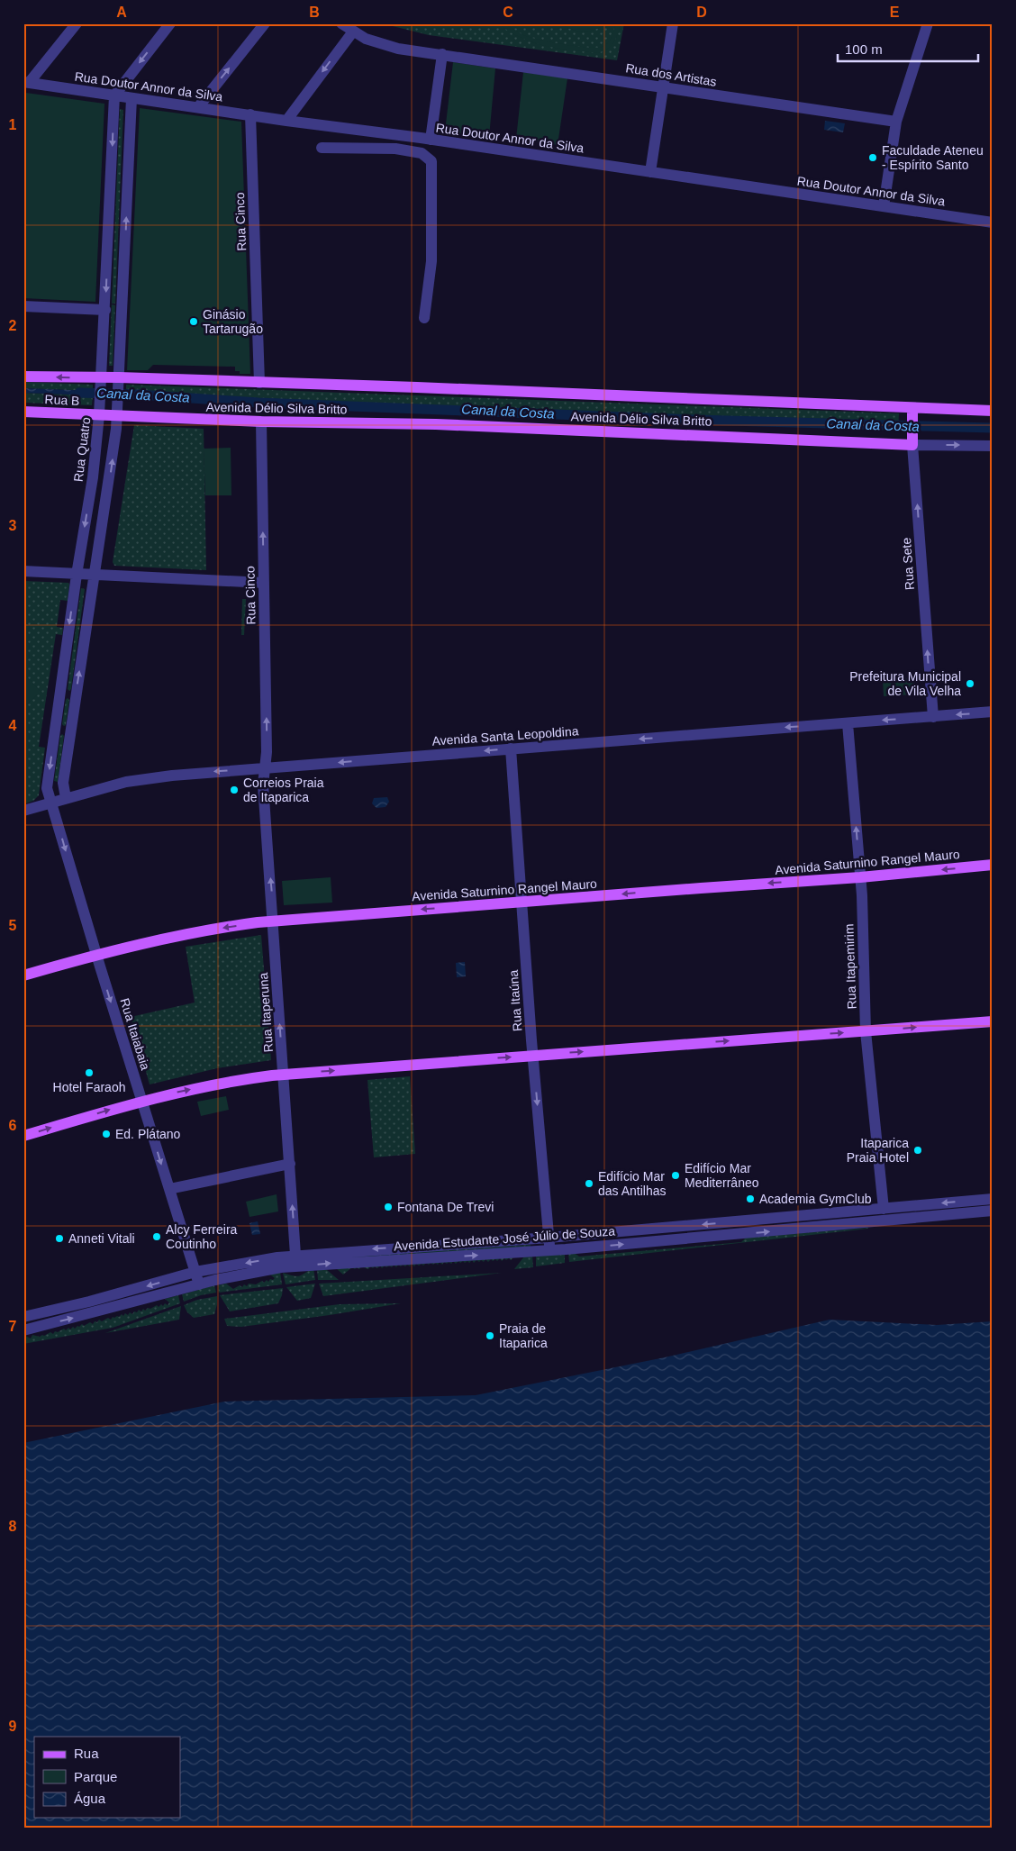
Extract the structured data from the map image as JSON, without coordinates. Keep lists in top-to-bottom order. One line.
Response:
{"streets":{"main road":["Rua B","Avenida Délio Silva Britto","Rua Sete","Avenida Saturnino Rangel Mauro"],"street":["Rua dos Artistas","Rua Doutor Annor da Silva","Rua Cinco","Rua Quatro","Avenida Santa Leopoldina","Rua Itapemirim","Rua Itaúna","Rua Itaperuna","Rua Itaiabaia","Avenida Estudante José Júlio de Souza"]},"crossings":[["Rua Doutor Annor da Silva","Rua Cinco"],["Rua Doutor Annor da Silva","Rua Quatro"],["Rua Cinco","Avenida Délio Silva Britto"],["Rua Cinco","Avenida Santa Leopoldina"],["Rua Cinco","Rua Itaperuna"],["Rua B","Avenida Délio Silva Britto"],["Rua B","Rua Quatro"],["Avenida Délio Silva Britto","Rua Quatro"],["Avenida Délio Silva Britto","Rua Sete"],["Rua Quatro","Avenida Santa Leopoldina"],["Rua Quatro","Rua Itaiabaia"],["Rua Sete","Avenida Santa Leopoldina"],["Avenida Santa Leopoldina","Rua Itapemirim"],["Avenida Santa Leopoldina","Rua Itaúna"],["Avenida Santa Leopoldina","Rua Itaperuna"],["Avenida Santa Leopoldina","Rua Itaiabaia"],["Avenida Saturnino Rangel Mauro","Rua Itapemirim"],["Avenida Saturnino Rangel Mauro","Rua Itaúna"],["Avenida Saturnino Rangel Mauro","Rua Itaperuna"],["Avenida Saturnino Rangel Mauro","Rua Itaiabaia"],["Rua Itapemirim","Avenida Estudante José Júlio de Souza"],["Rua Itaúna","Avenida Estudante José Júlio de Souza"],["Rua Itaperuna","Avenida Estudante José Júlio de Souza"],["Rua Itaiabaia","Avenida Estudante José Júlio de Souza"]],"one_way":["Rua Cinco","Rua Sete","Avenida Santa Leopoldina","Avenida Saturnino Rangel Mauro","Rua Itaúna","Rua Itaperuna","Rua Itaiabaia"],"water":["Canal da Costa"],"places":["Faculdade Ateneu - Espírito Santo","Ginásio Tartarugão","Prefeitura Municipal de Vila Velha","Correios Praia de Itaparica","Hotel Faraoh","Ed. Plátano","Itaparica Praia Hotel","Edifício Mar Mediterrâneo","Edifício Mar das Antilhas","Academia GymClub","Fontana De Trevi","Alcy Ferreira Coutinho","Anneti Vitali","Praia de Itaparica"],"legend":["Rua","Parque","Água"],"scale_bar":"100 m","grid":{"columns":["A","B","C","D","E"],"rows":["1","2","3","4","5","6","7","8","9"]}}
